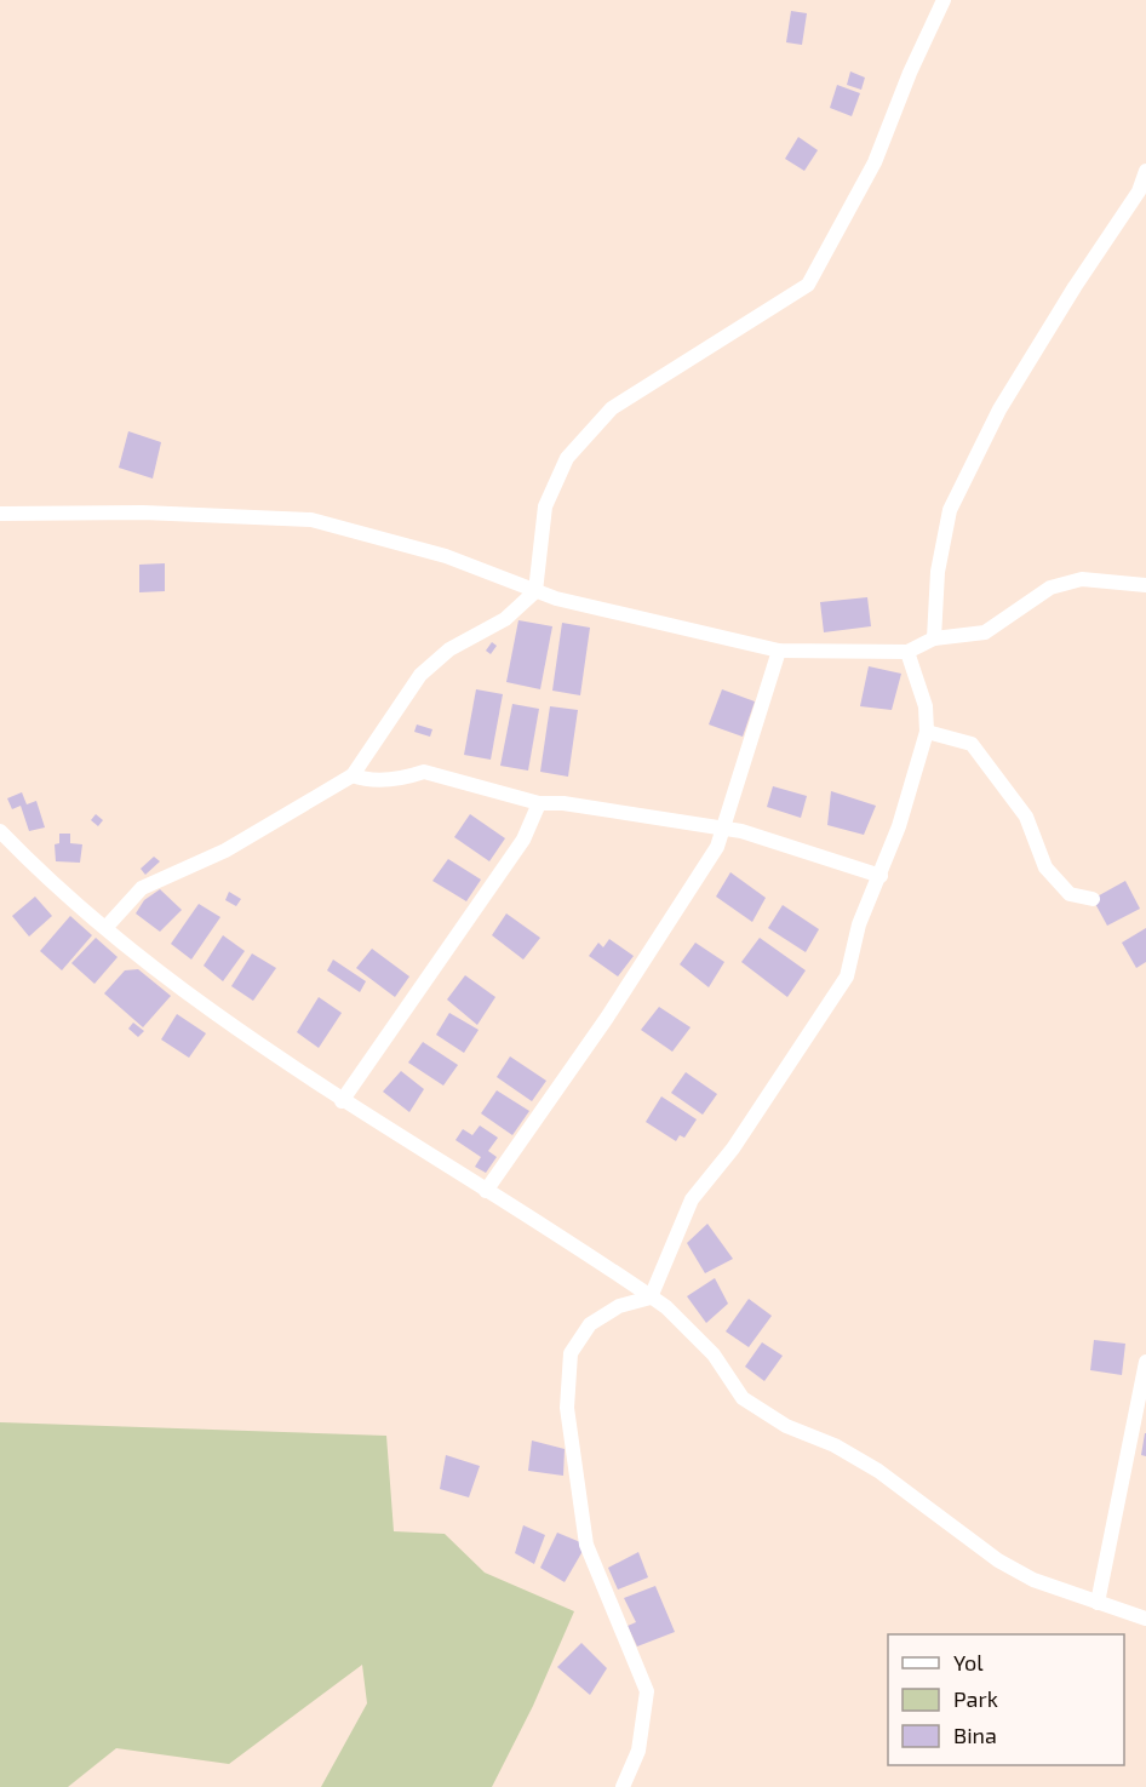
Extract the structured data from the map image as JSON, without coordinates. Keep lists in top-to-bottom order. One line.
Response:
{"legend":["Yol","Park","Bina"]}
